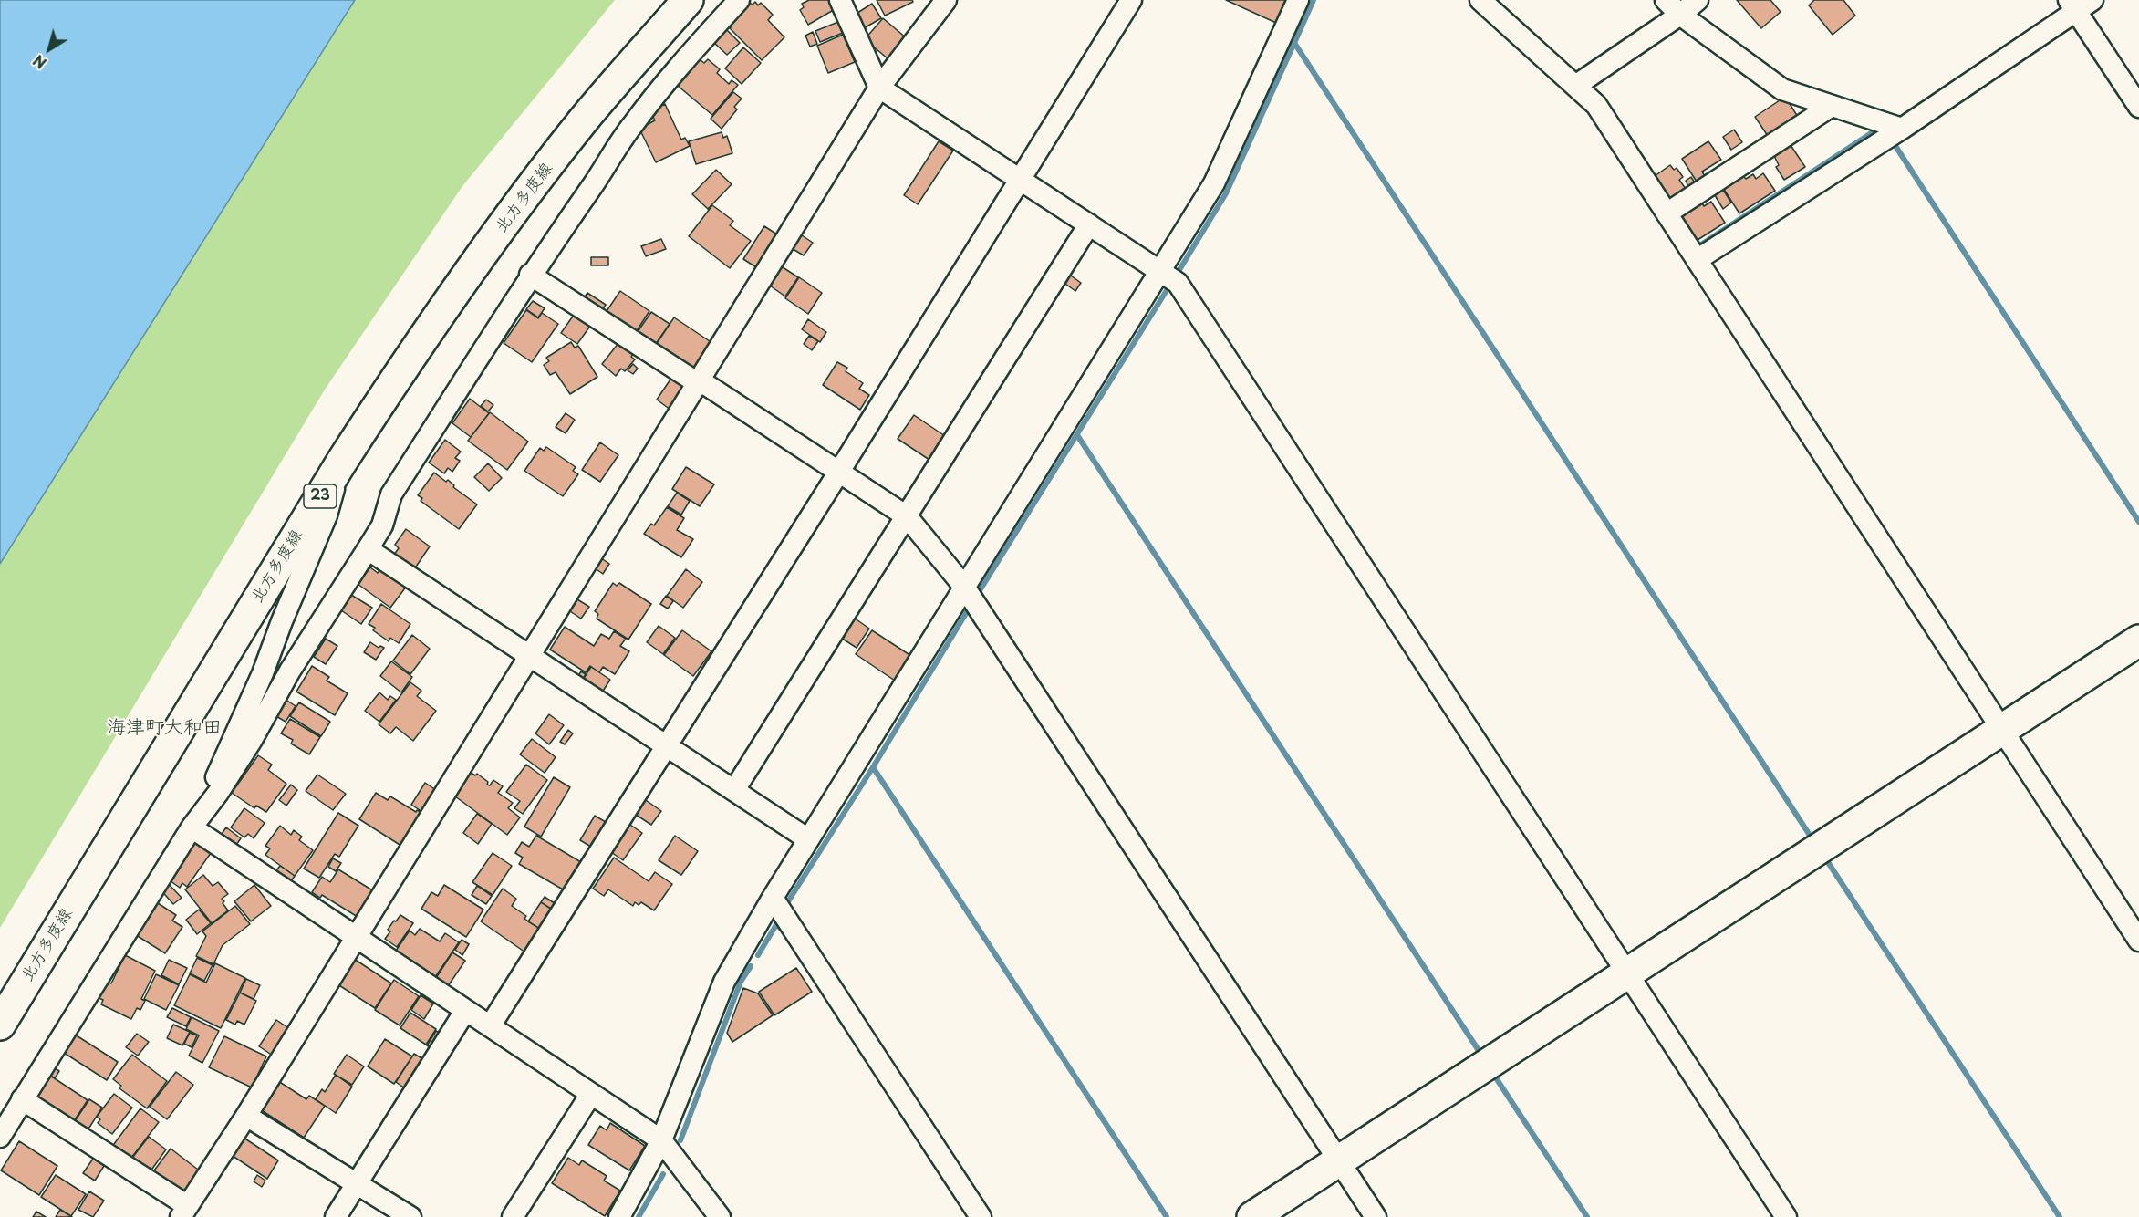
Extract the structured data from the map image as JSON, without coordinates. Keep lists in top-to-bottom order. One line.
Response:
{"streets":{"main road":["北方多度線","23"]},"districts":["海津町大和田"],"north":"bottom left"}
